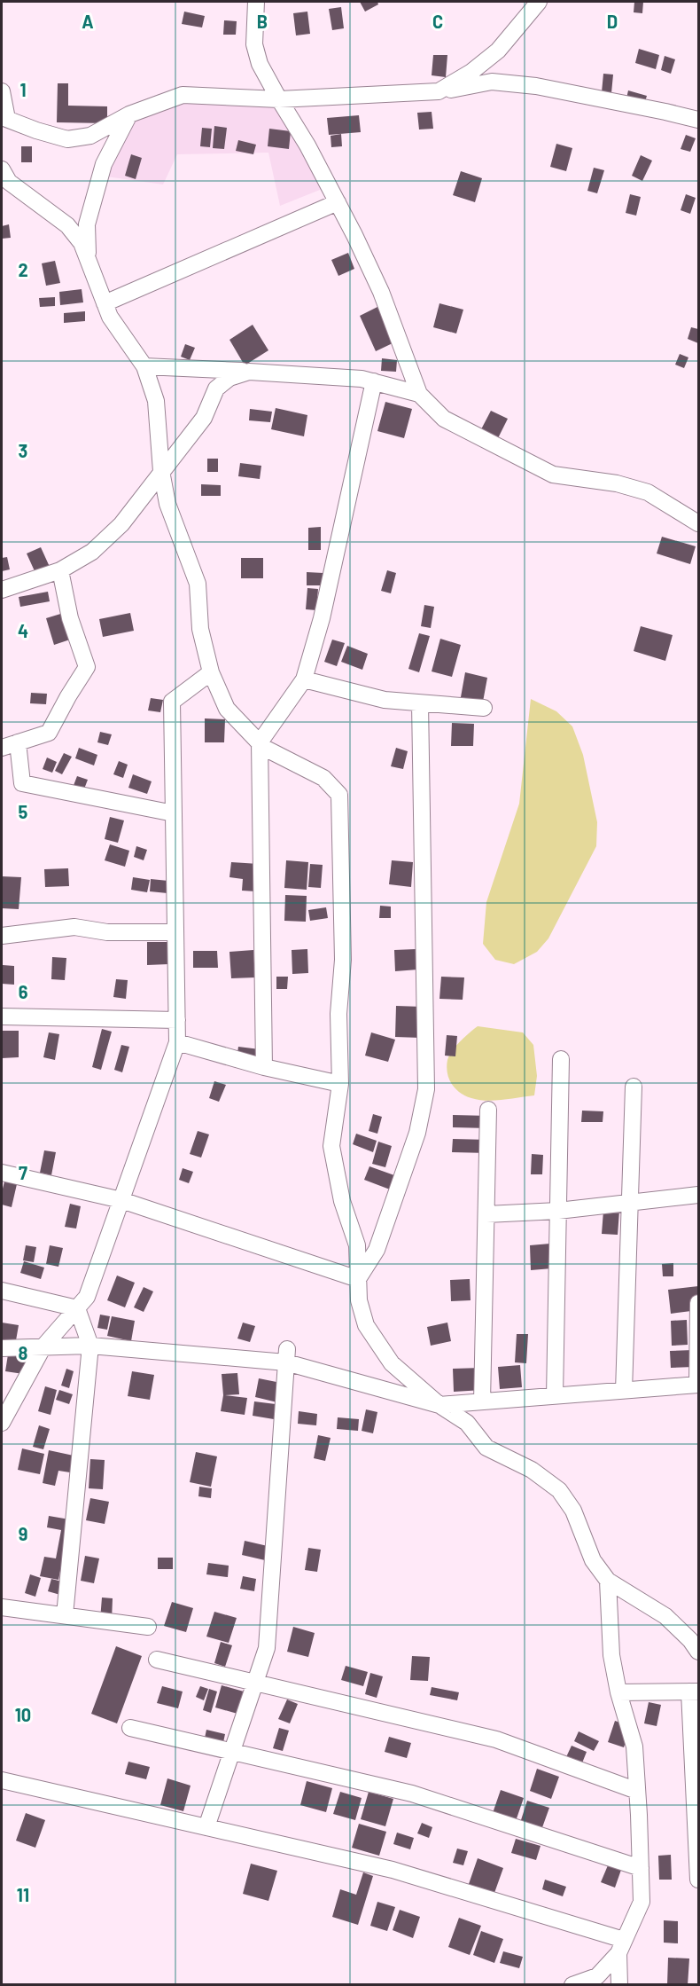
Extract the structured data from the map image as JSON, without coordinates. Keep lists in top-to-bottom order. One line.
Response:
{"grid":{"columns":["A","B","C","D"],"rows":["1","2","3","4","5","6","7","8","9","10","11"]}}
